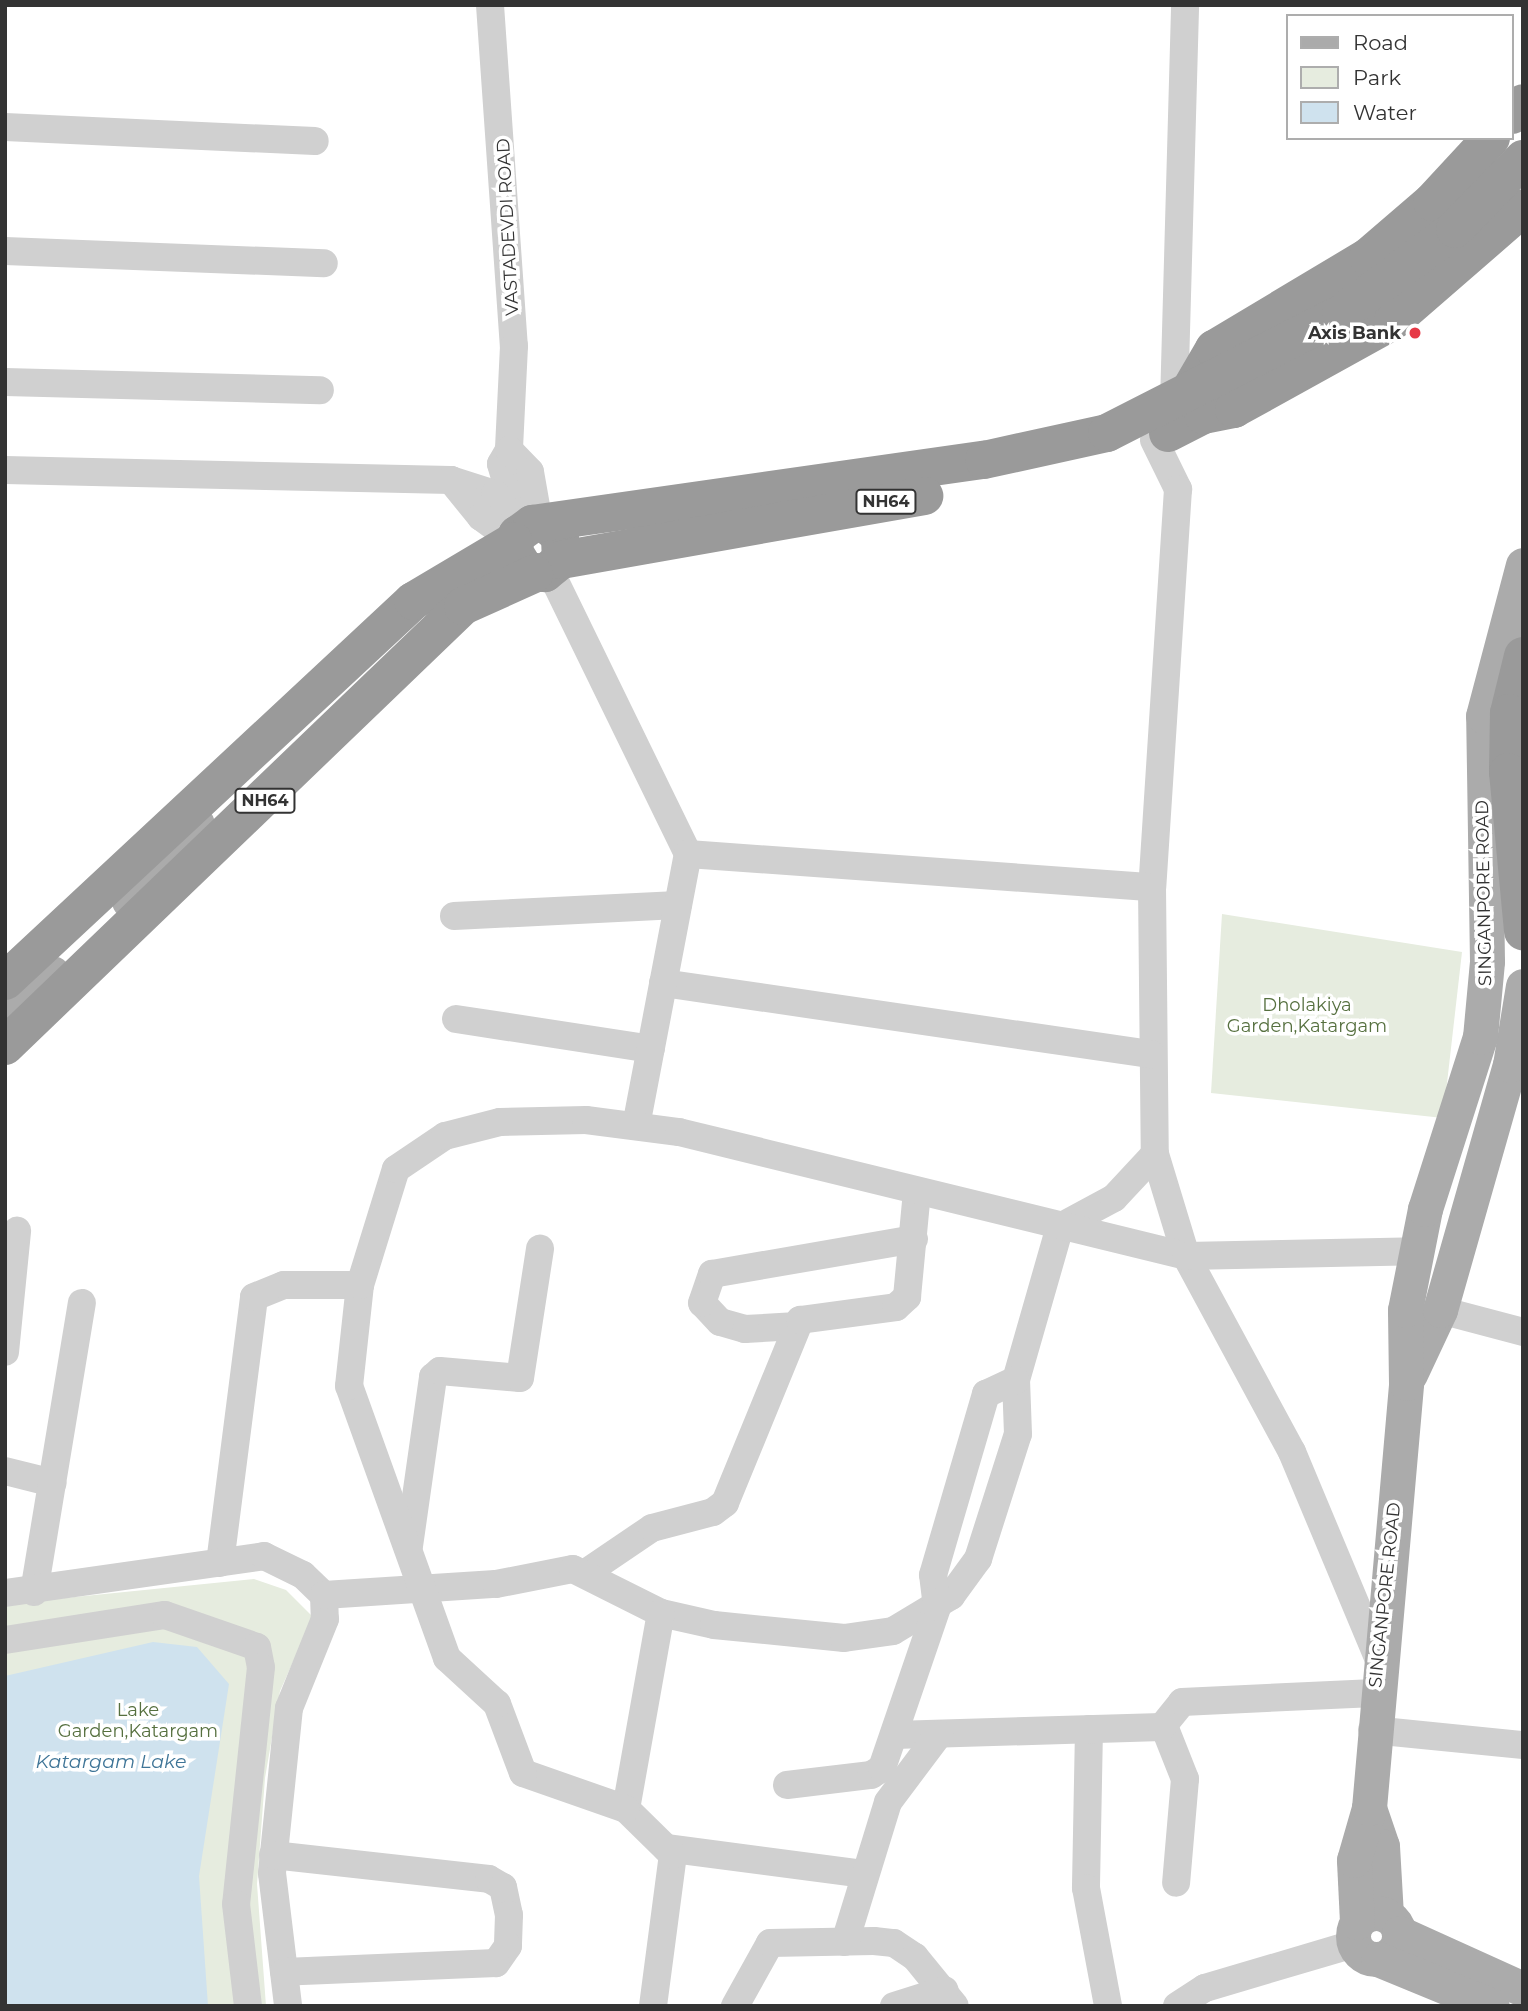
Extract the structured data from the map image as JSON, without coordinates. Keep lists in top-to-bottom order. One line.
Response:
{"streets":{"highway":["NH64"],"main road":["SINGANPORE ROAD"],"street":["VASTADEVDI ROAD"]},"crossings":[["VASTADEVDI ROAD","NH64"]],"water":["Katargam Lake"],"parks":["Dholakiya Garden,Katargam","Lake Garden,Katargam"],"places":["Axis Bank"],"legend":["Road","Park","Water"]}
